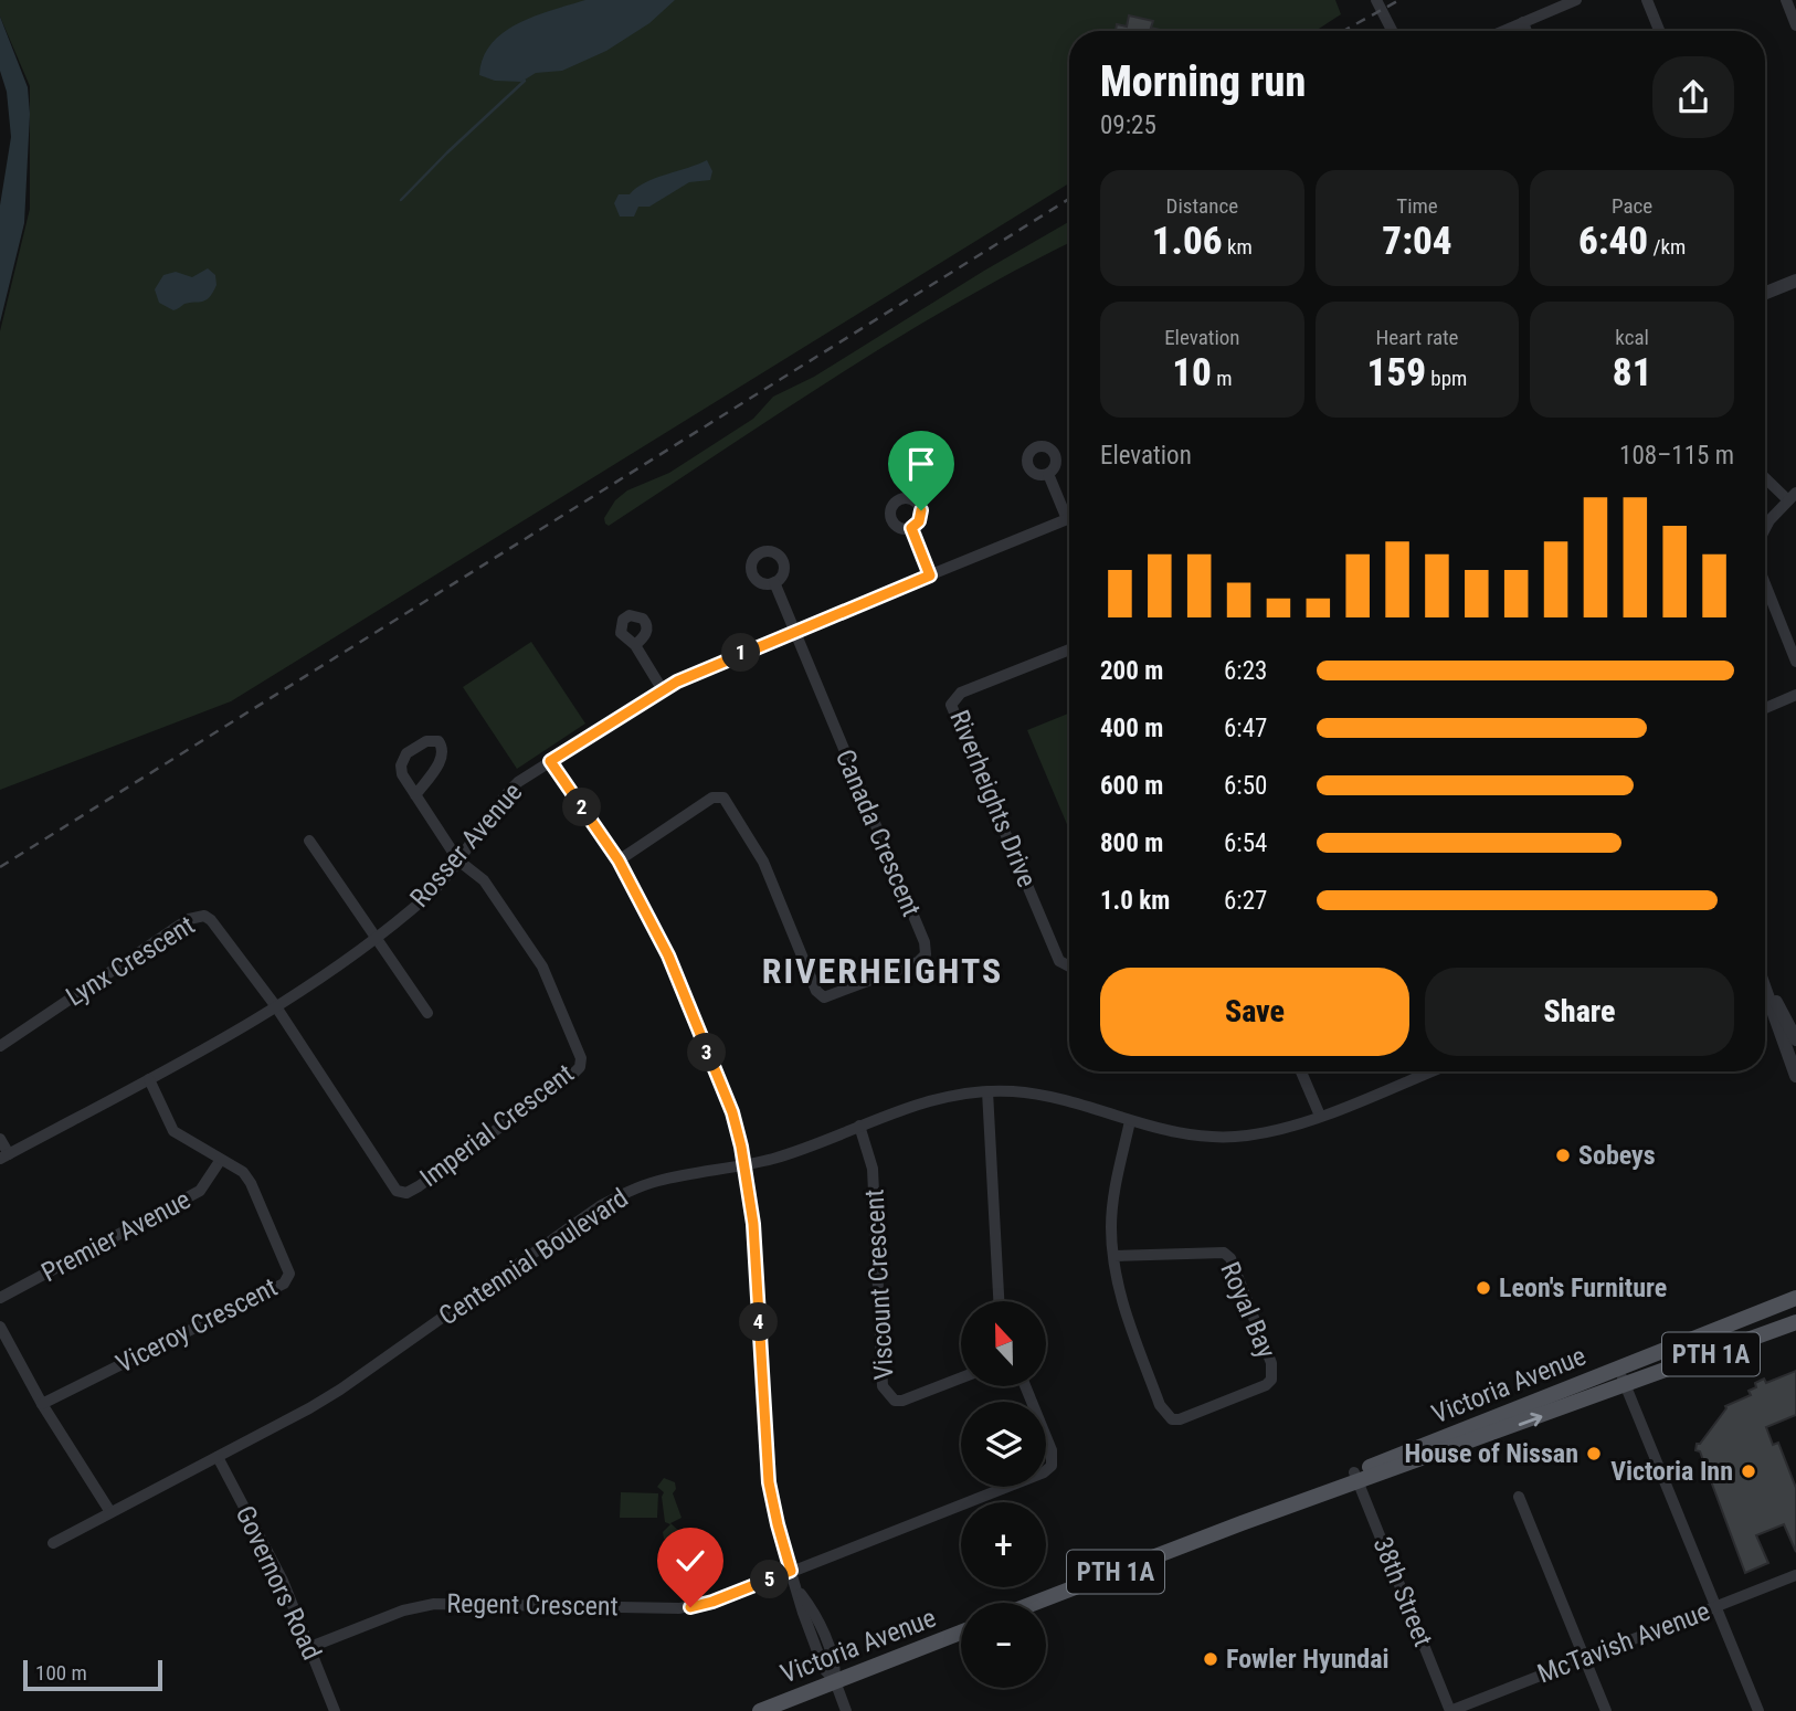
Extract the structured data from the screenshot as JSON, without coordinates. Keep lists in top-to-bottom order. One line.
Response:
{"streets":{"main road":["PTH 1A","Victoria Avenue"],"street":["Riverheights Drive","Canada Crescent","Rosser Avenue","Lynx Crescent","Imperial Crescent","Premier Avenue","Centennial Boulevard","Viscount Crescent","Royal Bay","Viceroy Crescent","Governors Road","38th Street","Regent Crescent","McTavish Avenue"]},"crossings":[["Canada Crescent","Rosser Avenue"],["Rosser Avenue","Lynx Crescent"],["Rosser Avenue","Imperial Crescent"],["Rosser Avenue","Viceroy Crescent"],["Lynx Crescent","Imperial Crescent"],["Premier Avenue","Viceroy Crescent"],["Centennial Boulevard","Viscount Crescent"],["Centennial Boulevard","Royal Bay"],["Centennial Boulevard","Governors Road"],["Victoria Avenue","38th Street"],["Governors Road","Regent Crescent"],["38th Street","McTavish Avenue"]],"districts":["RIVERHEIGHTS"],"places":["Sobeys","Leon's Furniture","House of Nissan","Victoria Inn","Fowler Hyundai"],"scale_bar":"100 m","north":"top","page":{"heading":["Morning run","09:25"],"stats":[["Distance","1.06 km"],["Time","7:04"],["Pace","6:40 /km"],["Elevation","10 m"],["Heart rate","159 bpm"],["kcal","81"]],"chart":["Elevation","108–115 m"],"pins":["1","2","3","4","5"],"list":[{"name":"200 m","note":"6:23"},{"name":"400 m","note":"6:47"},{"name":"600 m","note":"6:50"},{"name":"800 m","note":"6:54"},{"name":"1.0 km","note":"6:27"}],"buttons":["Save","Share"],"map_buttons":["+","−"],"scale":"100 m"}}
